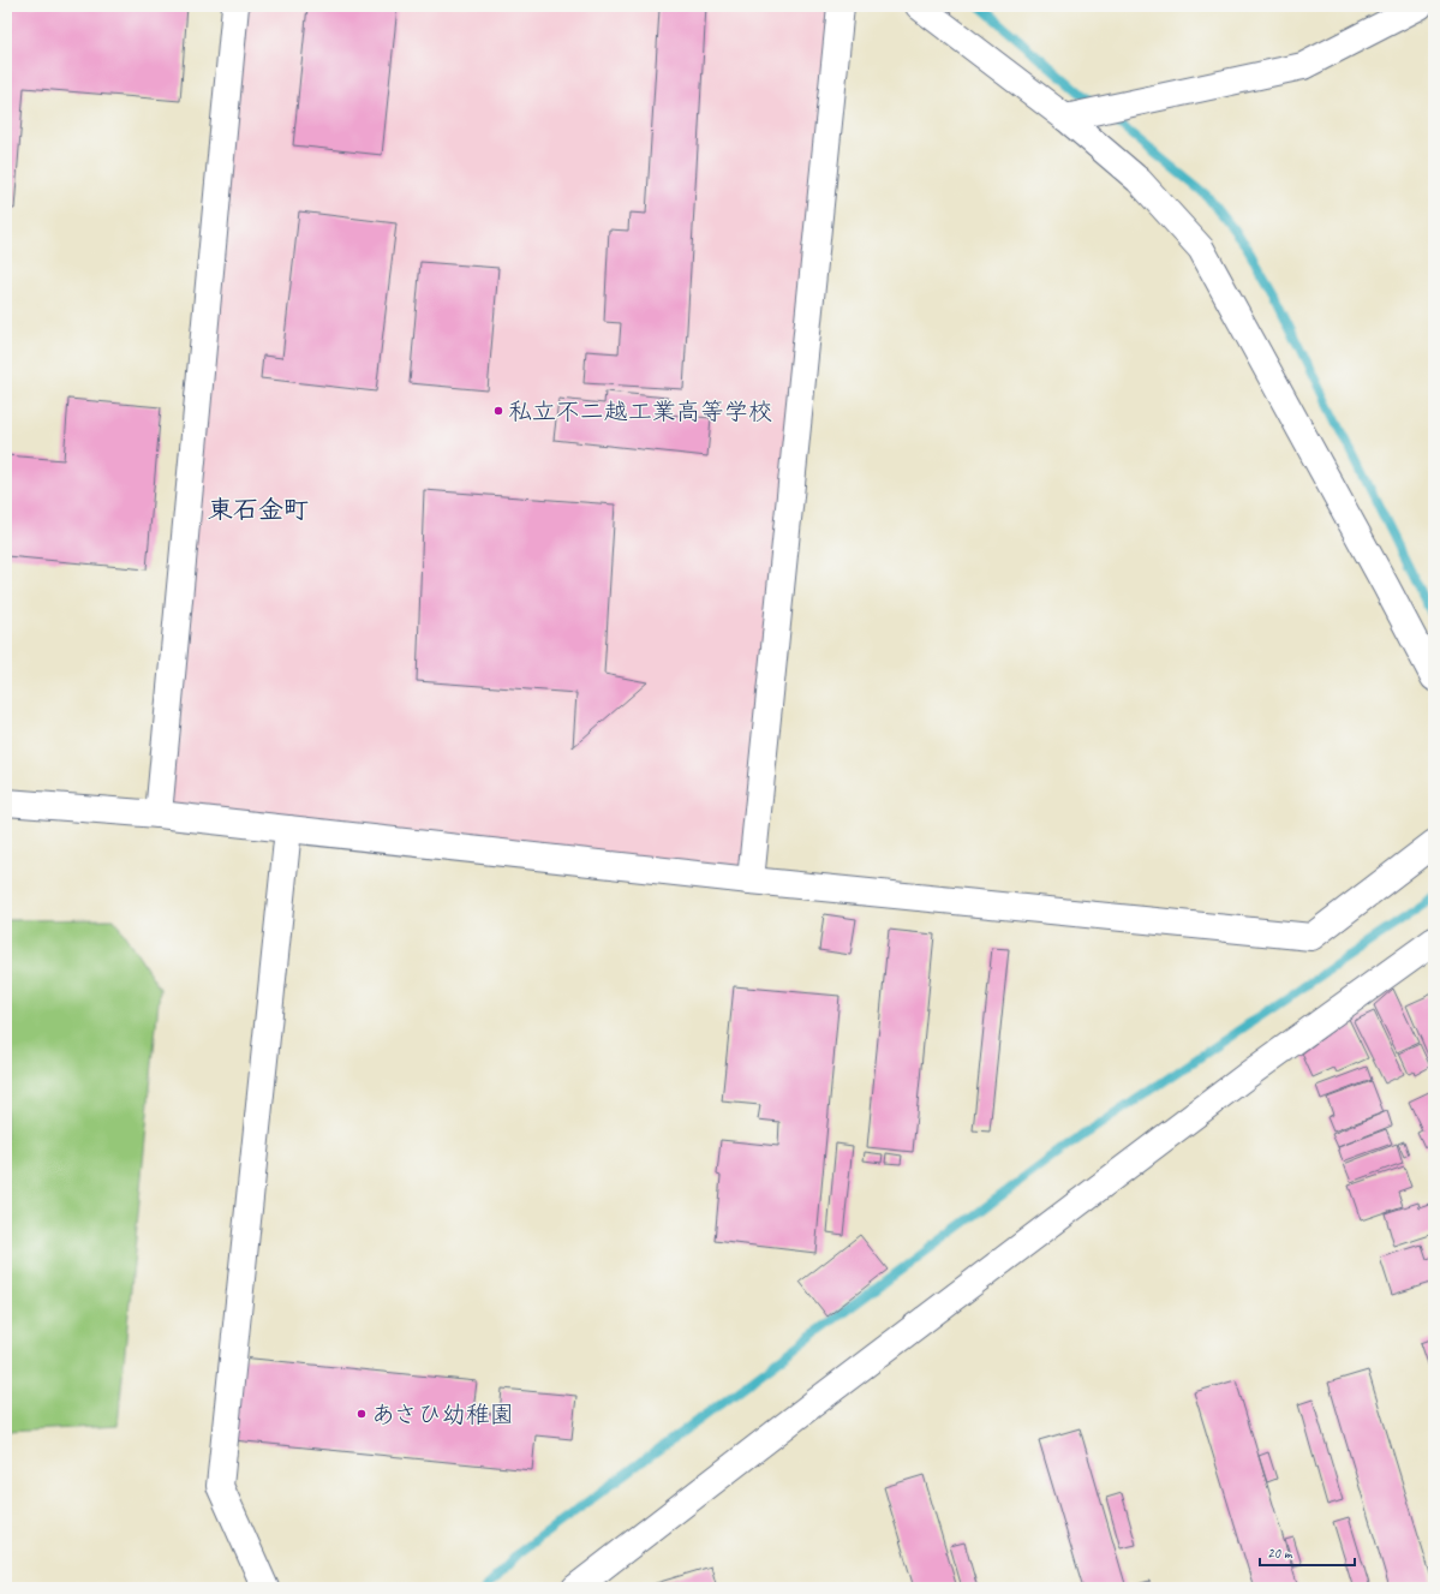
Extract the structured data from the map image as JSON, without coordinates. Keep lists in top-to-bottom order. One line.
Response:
{"districts":["東石金町"],"places":["私立不二越工業高等学校","あさひ幼稚園"],"scale_bar":"20 m"}
